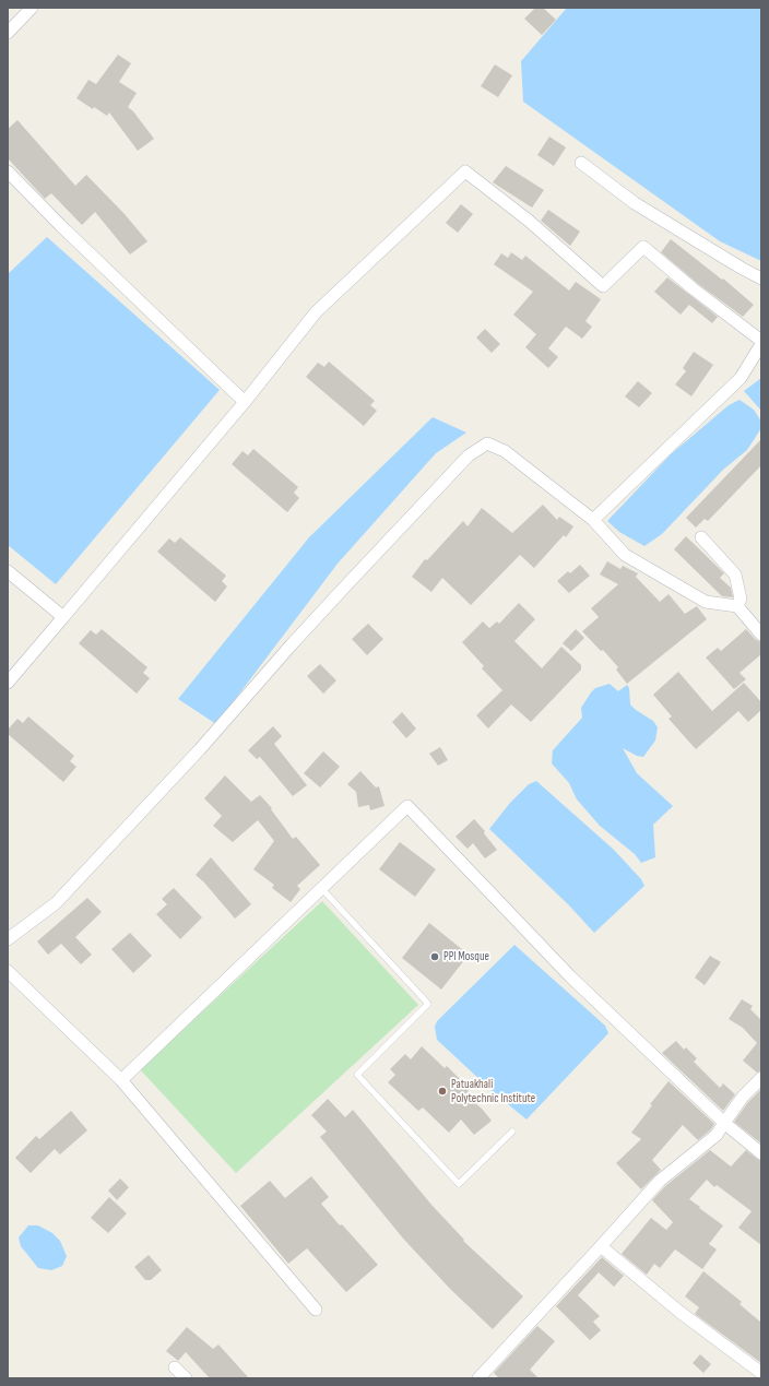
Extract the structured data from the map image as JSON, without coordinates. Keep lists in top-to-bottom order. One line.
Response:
{"places":["PPI Mosque","Patuakhali Polytechnic Institute"]}
